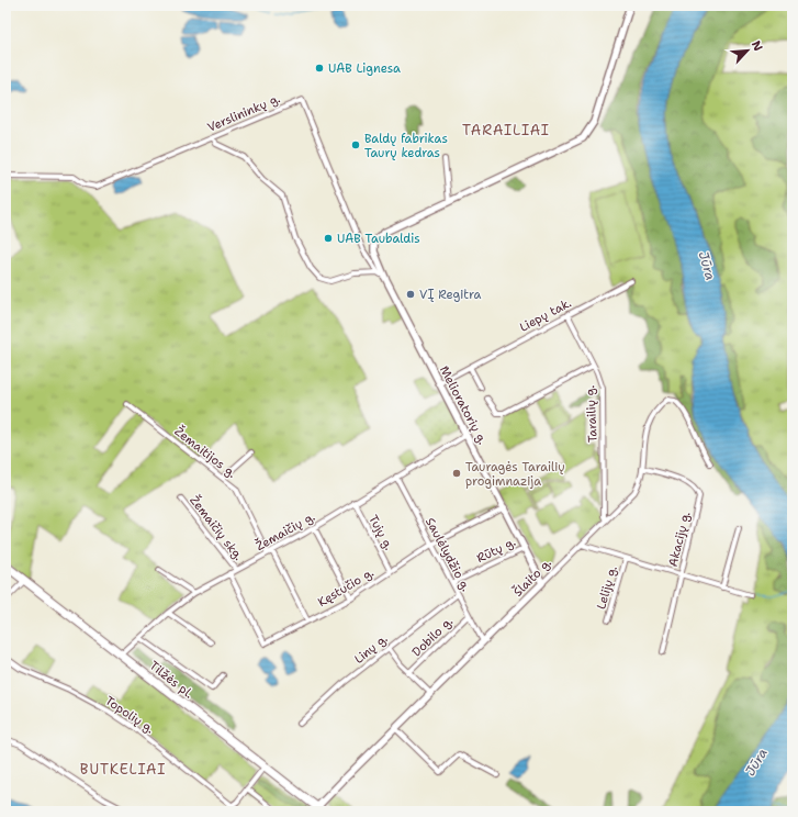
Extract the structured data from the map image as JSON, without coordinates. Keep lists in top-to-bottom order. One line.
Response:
{"streets":{"highway":["Tilžės pl."],"main road":["Melioratorių g.","Šlaito g."],"street":["Verslininkų g.","Liepų tak.","Tarailių g.","Žemaitijos g.","Žemaičių skg.","Žemaičių g.","Tujų g.","Akacijų g.","Rūtų g.","Saulėlydžio g.","Kęstučio g.","Lelijų g.","Dobilo g.","Linų g.","Topolių g."]},"crossings":[["Verslininkų g.","Melioratorių g."],["Liepų tak.","Melioratorių g."],["Liepų tak.","Tarailių g."],["Melioratorių g.","Žemaičių g."],["Melioratorių g.","Rūtų g."],["Melioratorių g.","Šlaito g."],["Melioratorių g.","Kęstučio g."],["Tarailių g.","Šlaito g."],["Žemaitijos g.","Žemaičių g."],["Žemaitijos g.","Kęstučio g."],["Žemaičių skg.","Žemaičių g."],["Žemaičių g.","Tujų g."],["Žemaičių g.","Saulėlydžio g."],["Žemaičių g.","Kęstučio g."],["Žemaičių g.","Tilžės pl."],["Tujų g.","Kęstučio g."],["Akacijų g.","Šlaito g."],["Rūtų g.","Saulėlydžio g."],["Saulėlydžio g.","Šlaito g."],["Saulėlydžio g.","Kęstučio g."],["Saulėlydžio g.","Dobilo g."],["Saulėlydžio g.","Linų g."],["Šlaito g.","Dobilo g."],["Šlaito g.","Tilžės pl."],["Dobilo g.","Linų g."]],"districts":["TARAILIAI","BUTKELIAI"],"water":["Jūra"],"places":["UAB Lignesa","Baldų fabrikas Taurų kedras","UAB Taubaldis","VĮ Regitra","Tauragės Tarailių progimnazija"],"north":"top right"}
